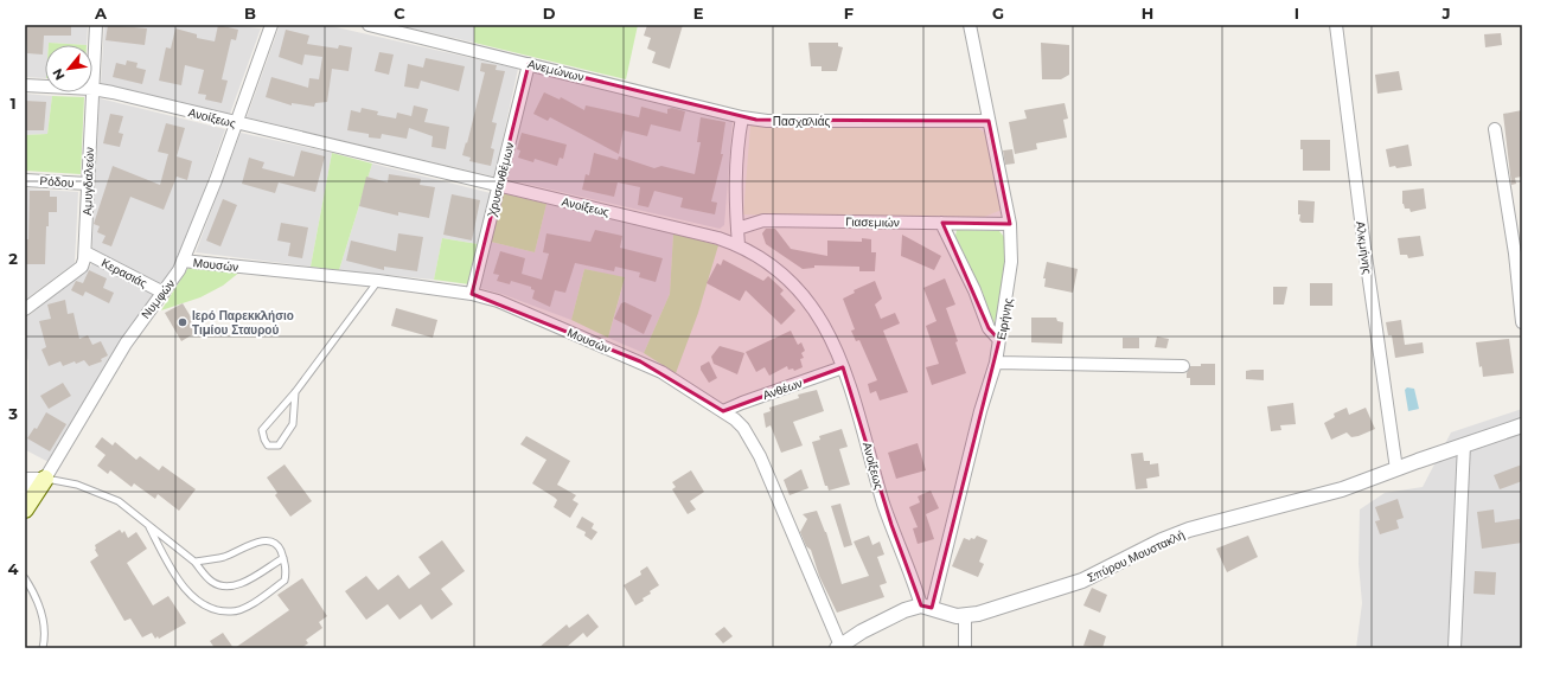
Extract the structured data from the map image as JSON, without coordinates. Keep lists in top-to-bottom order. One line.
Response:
{"streets":{"street":["Ανεμώνων","Ανοίξεως","Πασχαλιάς","Χρυσανθέμων","Ρόδου","Αμυγδαλεών","Γιασεμιών","Αλκμήνης","Μουσών","Κερασιάς","Νυμφών","Ειρήνης","Ανθέων","Σπύρου Μουστακλή"]},"crossings":[["Ανεμώνων","Πασχαλιάς"],["Ανεμώνων","Χρυσανθέμων"],["Ανοίξεως","Χρυσανθέμων"],["Ανοίξεως","Αμυγδαλεών"],["Ανοίξεως","Νυμφών"],["Ανοίξεως","Ειρήνης"],["Ανοίξεως","Ανθέων"],["Πασχαλιάς","Ειρήνης"],["Χρυσανθέμων","Μουσών"],["Ρόδου","Αμυγδαλεών"],["Αμυγδαλεών","Κερασιάς"],["Γιασεμιών","Ειρήνης"],["Αλκμήνης","Σπύρου Μουστακλή"],["Μουσών","Νυμφών"],["Μουσών","Ανθέων"],["Κερασιάς","Νυμφών"]],"places":["Ιερό Παρεκκλήσιο Τιμίου Σταυρού"],"north":"bottom left","grid":{"columns":["A","B","C","D","E","F","G","H","I","J"],"rows":["1","2","3","4"]}}
